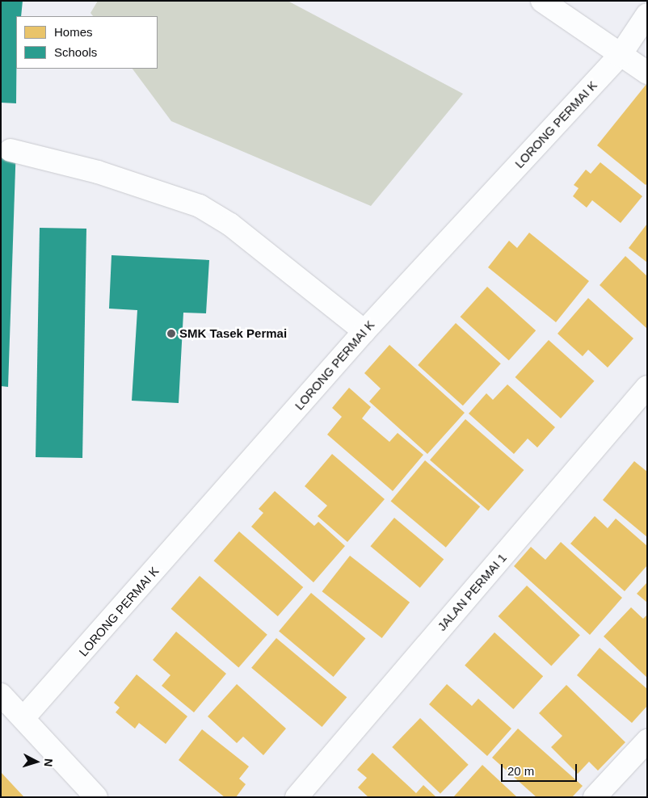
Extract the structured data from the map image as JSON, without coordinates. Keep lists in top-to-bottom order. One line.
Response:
{"streets":{"street":["LORONG PERMAI K","JALAN PERMAI 1"]},"places":["SMK Tasek Permai"],"legend":["Homes","Schools"],"scale_bar":"20 m","north":"right"}
